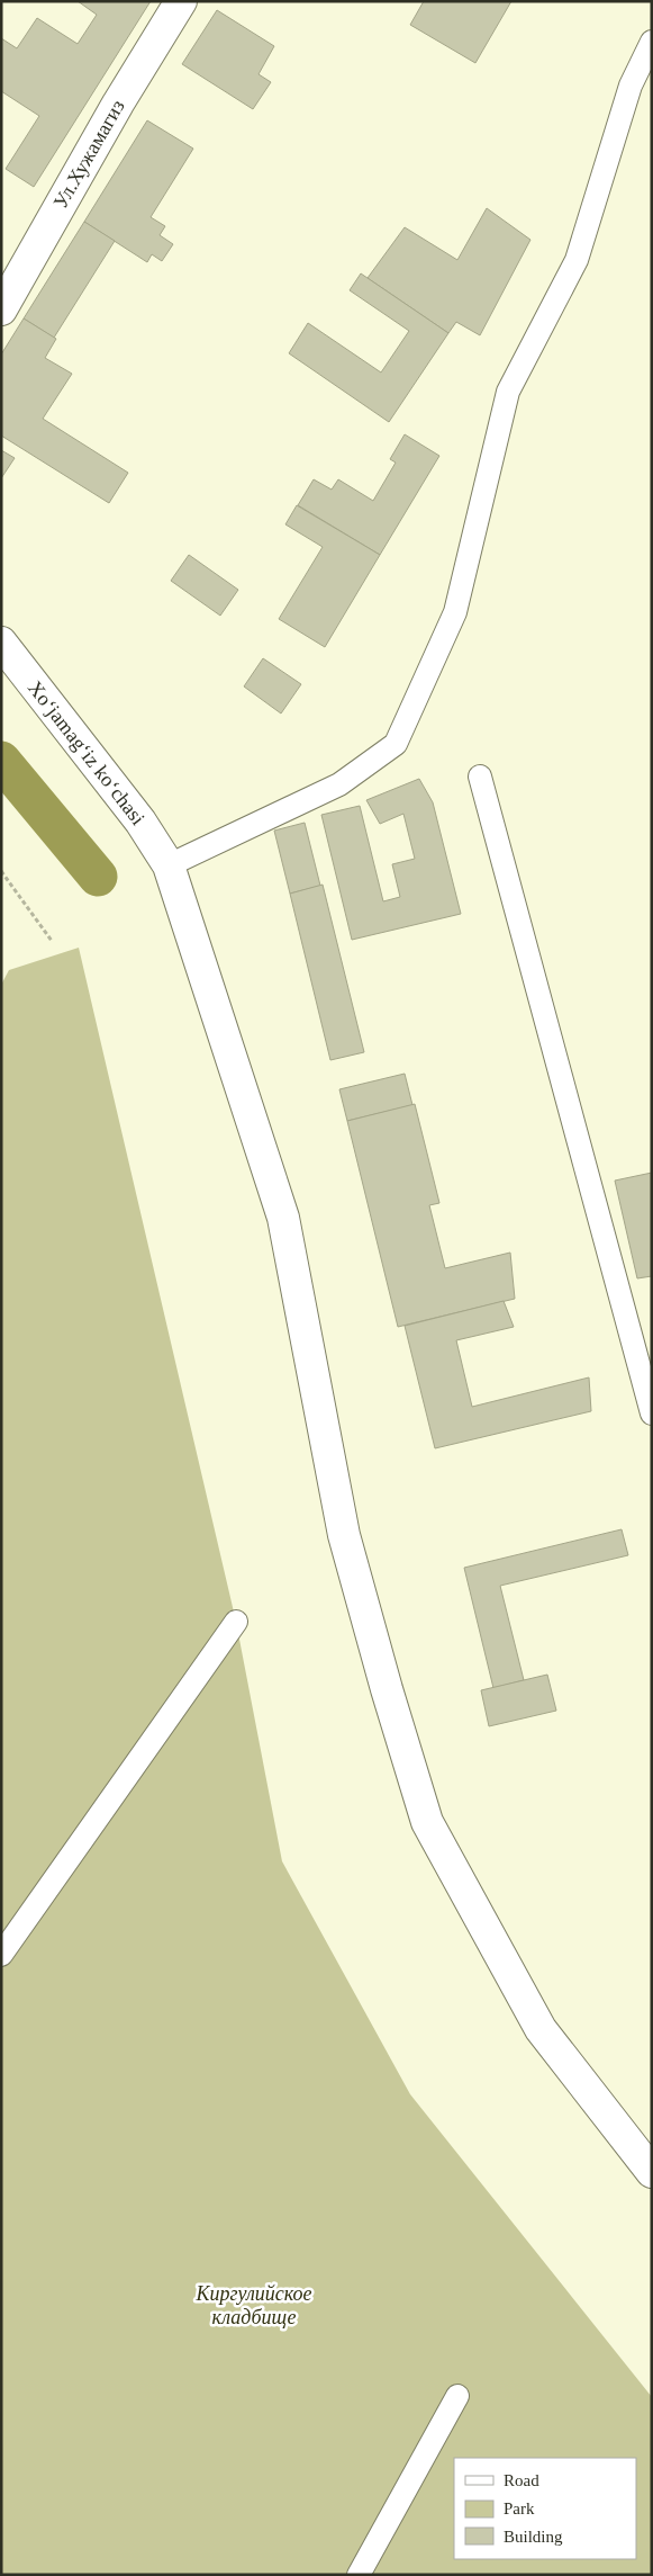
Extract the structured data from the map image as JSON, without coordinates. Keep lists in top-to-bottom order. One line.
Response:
{"streets":{"street":["Ул.Хужамагиз","Xoʻjamagʻiz koʻchasi"]},"parks":["Киргулийское кладбище"],"legend":["Road","Park","Building"]}
